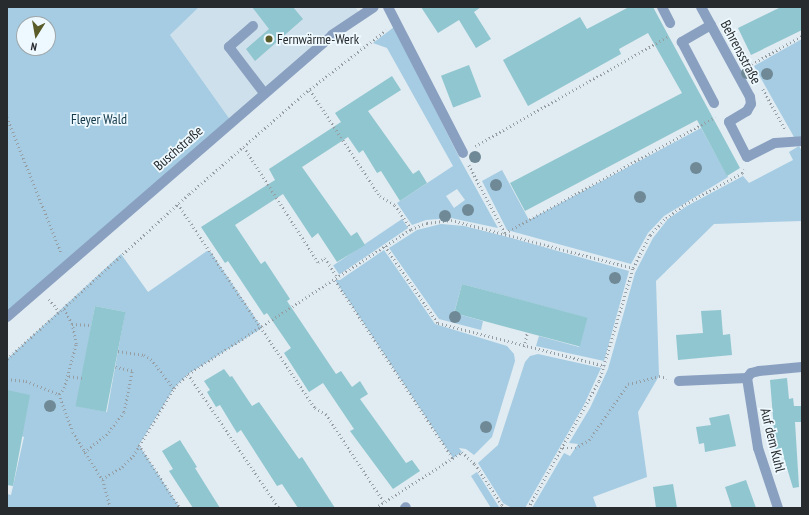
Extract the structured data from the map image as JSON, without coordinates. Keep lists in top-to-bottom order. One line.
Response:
{"streets":{"street":["Behrensstraße","Buschstraße","Auf dem Kuhl"]},"parks":["Fleyer Wald"],"places":["Fernwärme-Werk"],"north":"bottom"}
